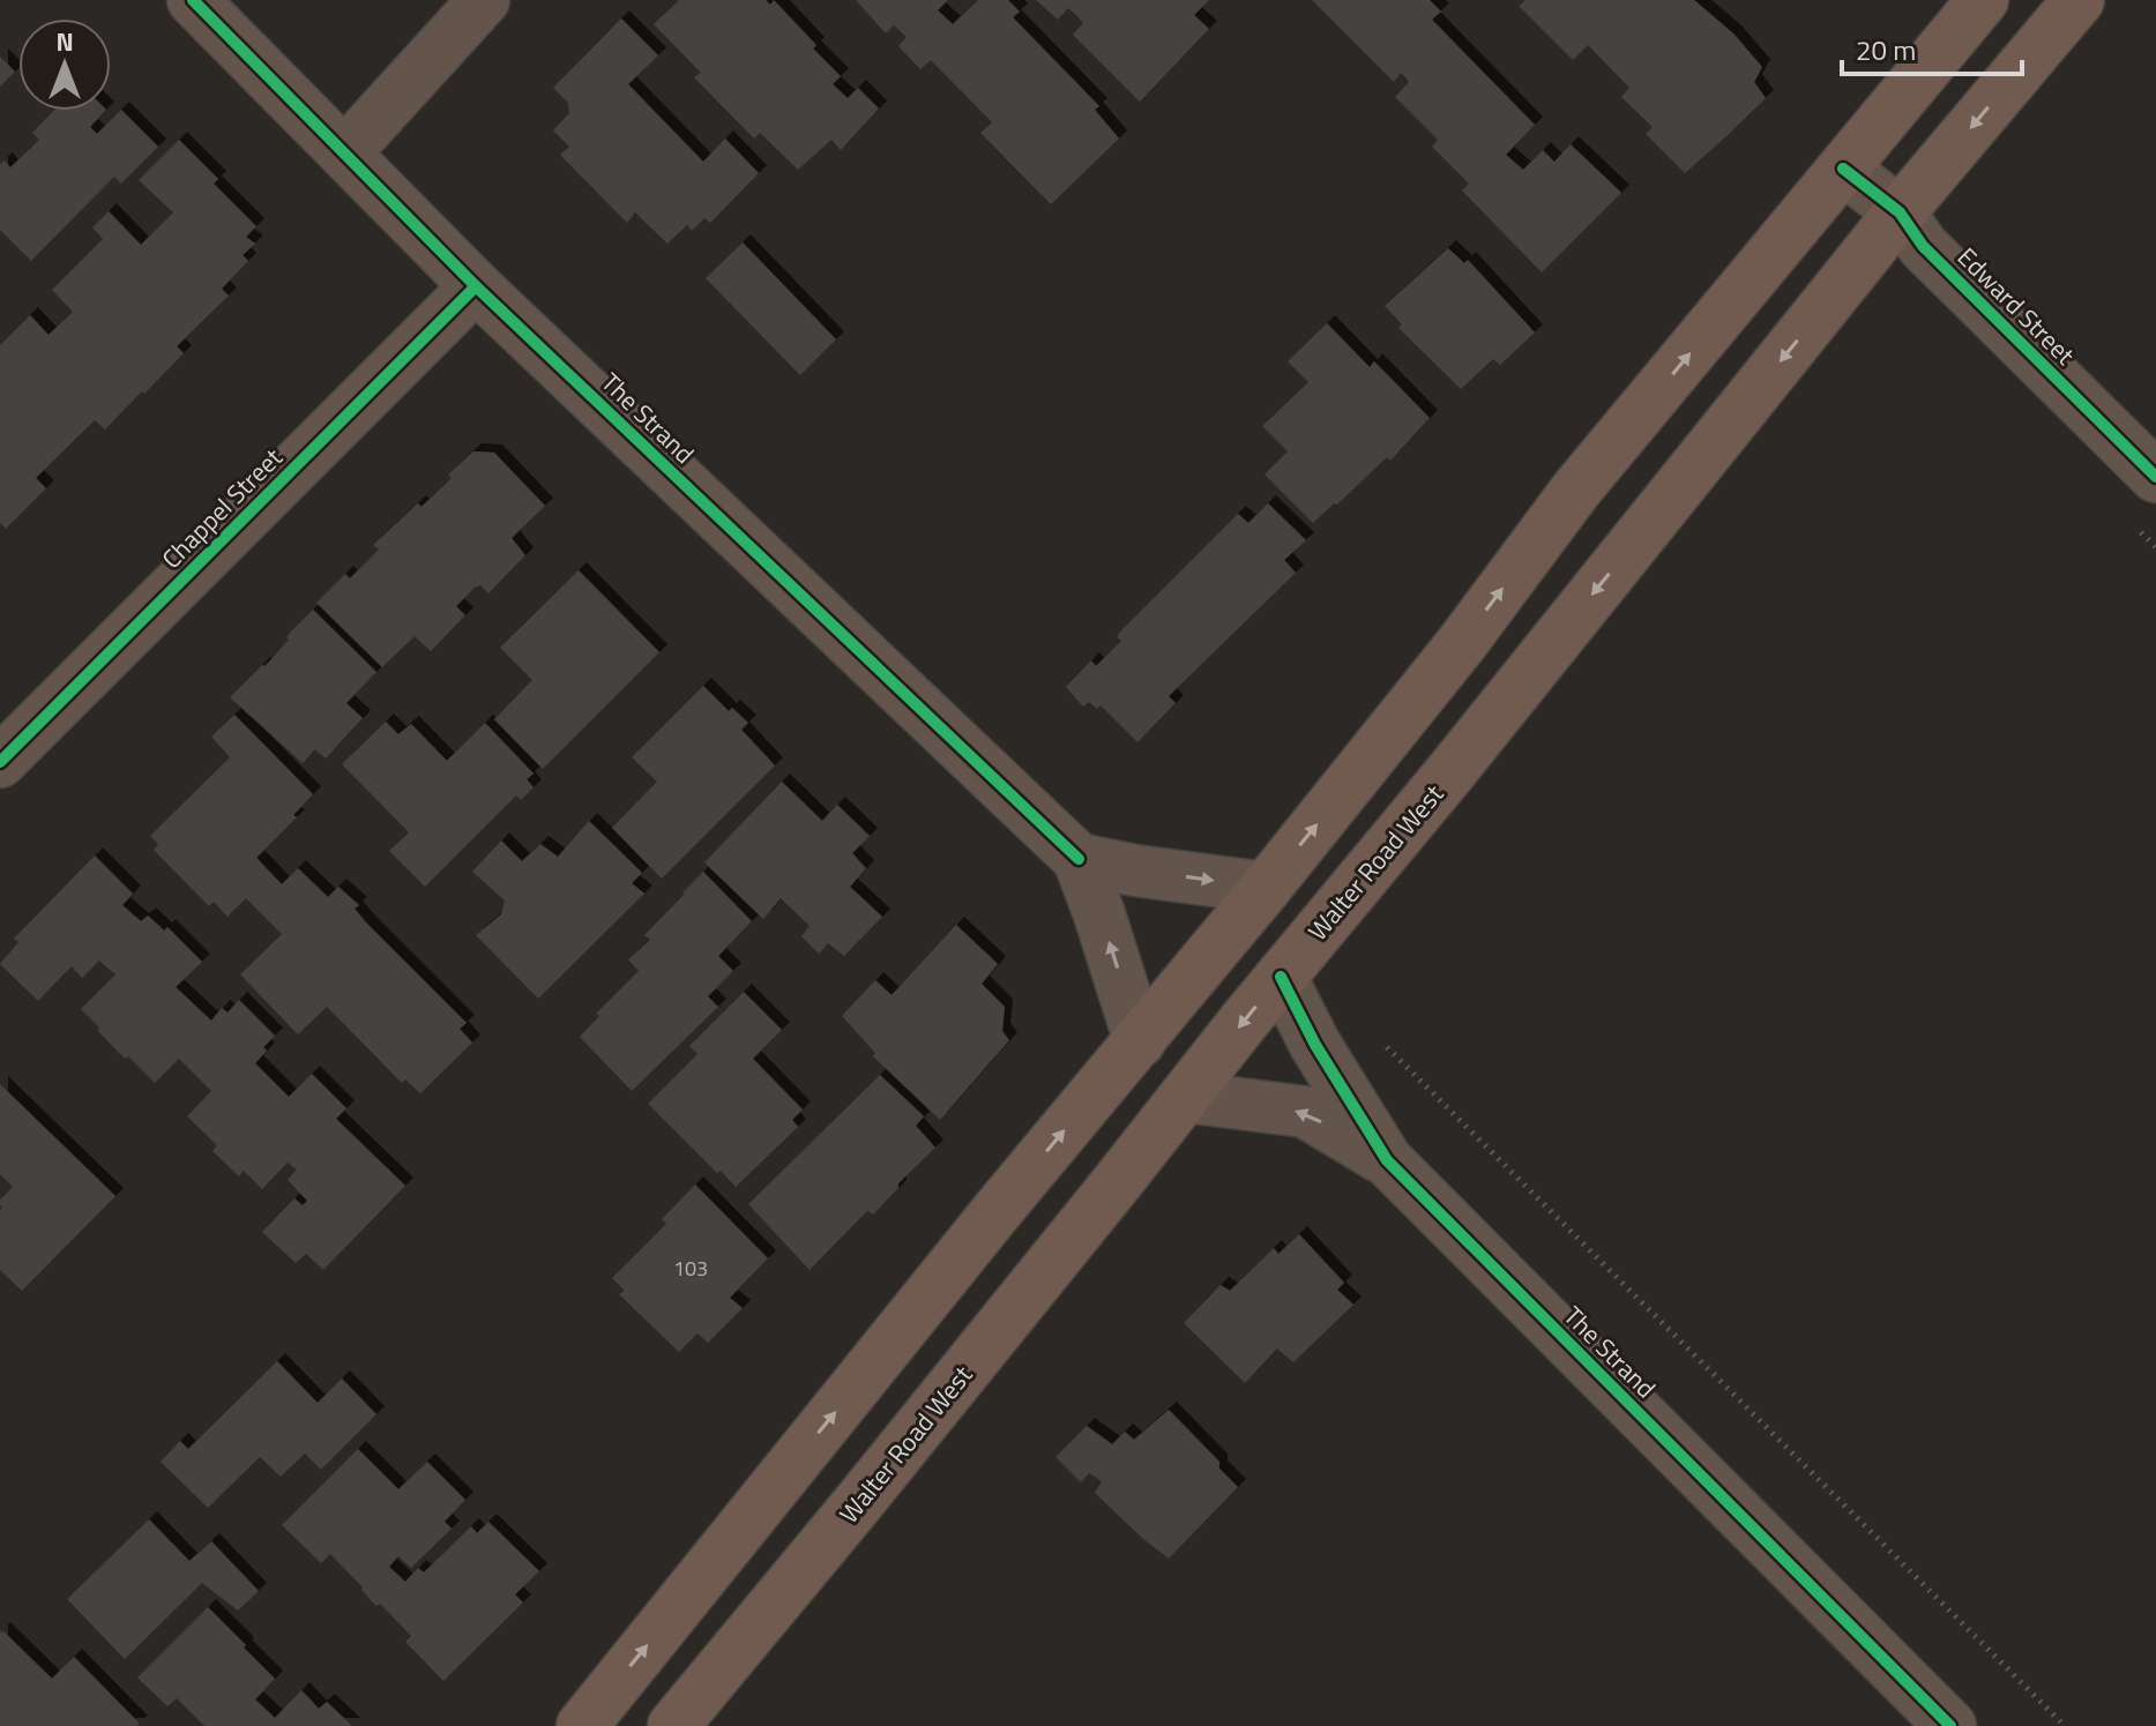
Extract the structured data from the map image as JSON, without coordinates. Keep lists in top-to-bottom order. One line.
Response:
{"streets":{"main road":["Walter Road West"],"street":["Edward Street","The Strand","Chappel Street"]},"crossings":[["Edward Street","Walter Road West"],["The Strand","Chappel Street"],["The Strand","Walter Road West"]],"house_numbers":["103"],"scale_bar":"20 m","north":"top"}
